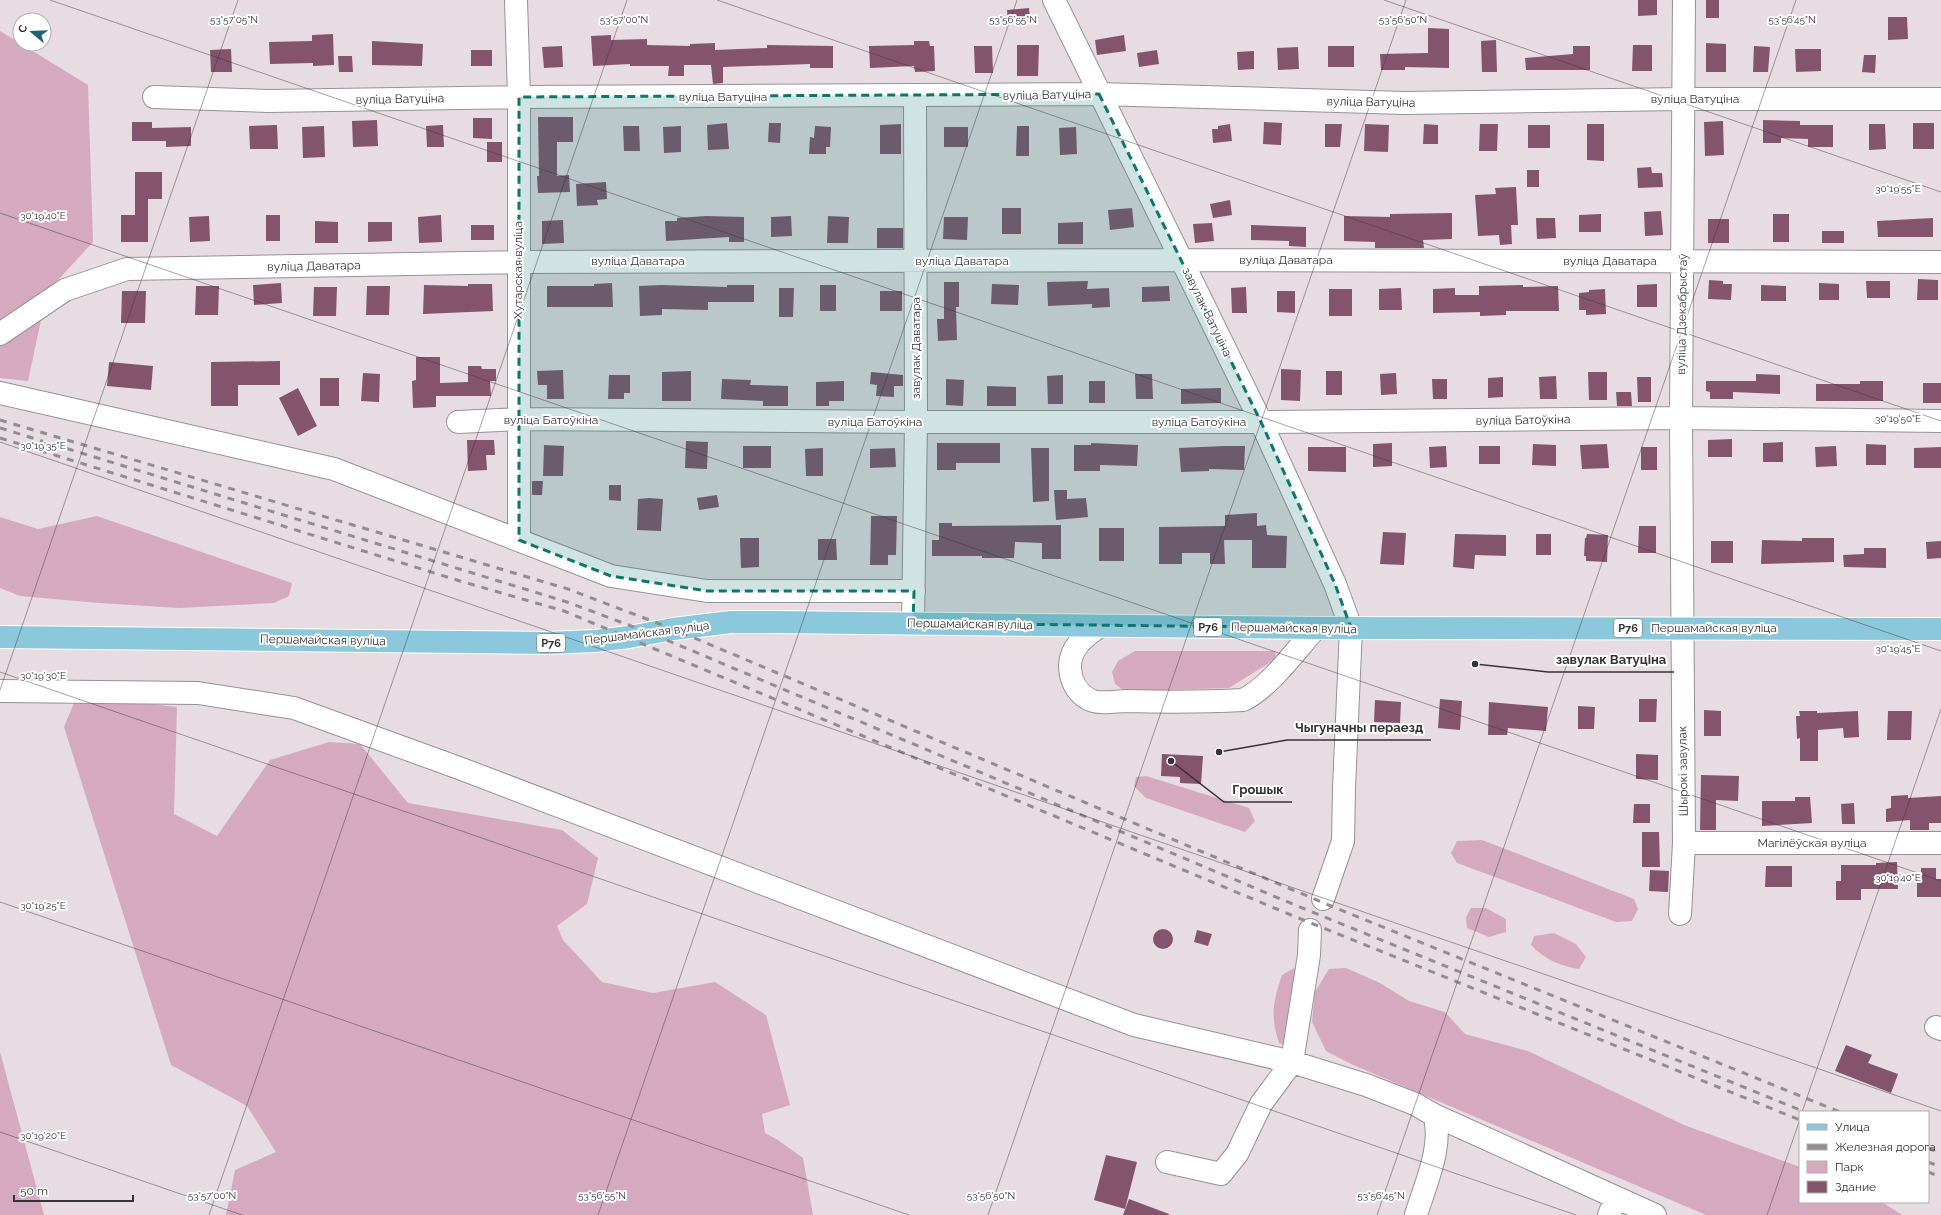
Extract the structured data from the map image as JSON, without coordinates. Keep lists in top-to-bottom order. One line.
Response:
{"streets":{"main road":["Першамайская вуліца","Р76"],"street":["вуліца Ватуціна","вуліца Даватара","Хутарская вуліца","завулак Ватуціна","вуліца Дзекабрыстаў","завулак Даватара","вуліца Батоўкіна","Шырокі завулак","Магілёўская вуліца"]},"crossings":[["вуліца Ватуціна","Хутарская вуліца"],["вуліца Ватуціна","завулак Ватуціна"],["вуліца Ватуціна","вуліца Дзекабрыстаў"],["вуліца Ватуціна","завулак Даватара"],["вуліца Даватара","Хутарская вуліца"],["вуліца Даватара","завулак Ватуціна"],["вуліца Даватара","вуліца Дзекабрыстаў"],["вуліца Даватара","завулак Даватара"],["Хутарская вуліца","вуліца Батоўкіна"],["завулак Ватуціна","вуліца Батоўкіна"],["завулак Ватуціна","Першамайская вуліца"],["вуліца Дзекабрыстаў","вуліца Батоўкіна"],["вуліца Дзекабрыстаў","Першамайская вуліца"],["вуліца Дзекабрыстаў","Шырокі завулак"],["завулак Даватара","вуліца Батоўкіна"],["завулак Даватара","Першамайская вуліца"],["Першамайская вуліца","Шырокі завулак"],["Шырокі завулак","Магілёўская вуліца"]],"places":["завулак Ватуціна","Чыгуначны пераезд","Грошык"],"legend":["Улица","Железная дорога","Парк","Здание"],"scale_bar":"50 m","north":"left","coordinates":["53°57'05\"N","53°57'00\"N","53°56'55\"N","53°56'50\"N","53°56'45\"N","30°19'55\"E","30°19'40\"E","30°19'50\"E","30°19'35\"E","30°19'45\"E","30°19'30\"E","30°19'25\"E","30°19'20\"E"]}
